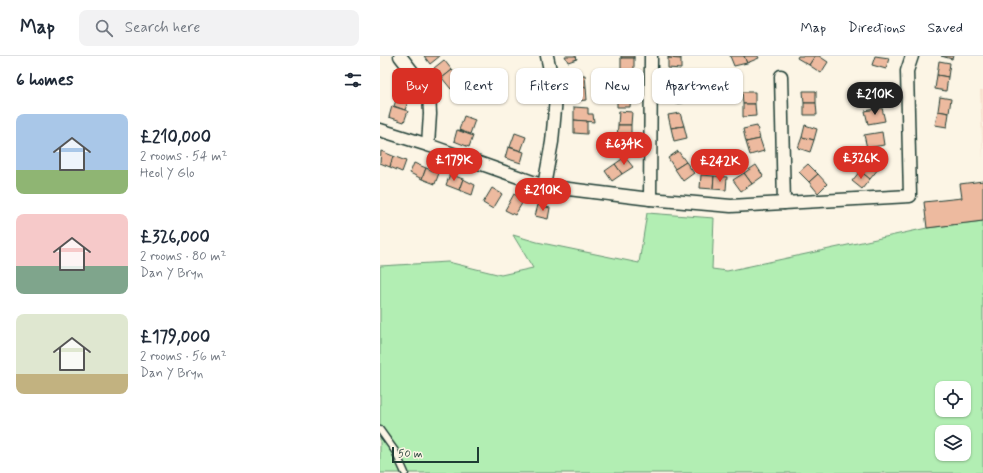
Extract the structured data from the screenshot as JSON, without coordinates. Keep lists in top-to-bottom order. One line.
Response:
{"scale_bar":"50 m","page":{"header":"Map","search":"Search here","nav":["Map","Directions","Saved"],"heading":"6 homes","chip":["Buy","Rent","Filters","New","Apartment"],"price":["£210K","£634K","£326K","£179K","£242K","£210K"],"list":[{"name":"£210,000","note":"2 rooms · 54 m² · Heol Y Glo"},{"name":"£326,000","note":"2 rooms · 80 m² · Dan Y Bryn"},{"name":"£179,000","note":"2 rooms · 56 m² · Dan Y Bryn"}],"scale":"50 m"}}
